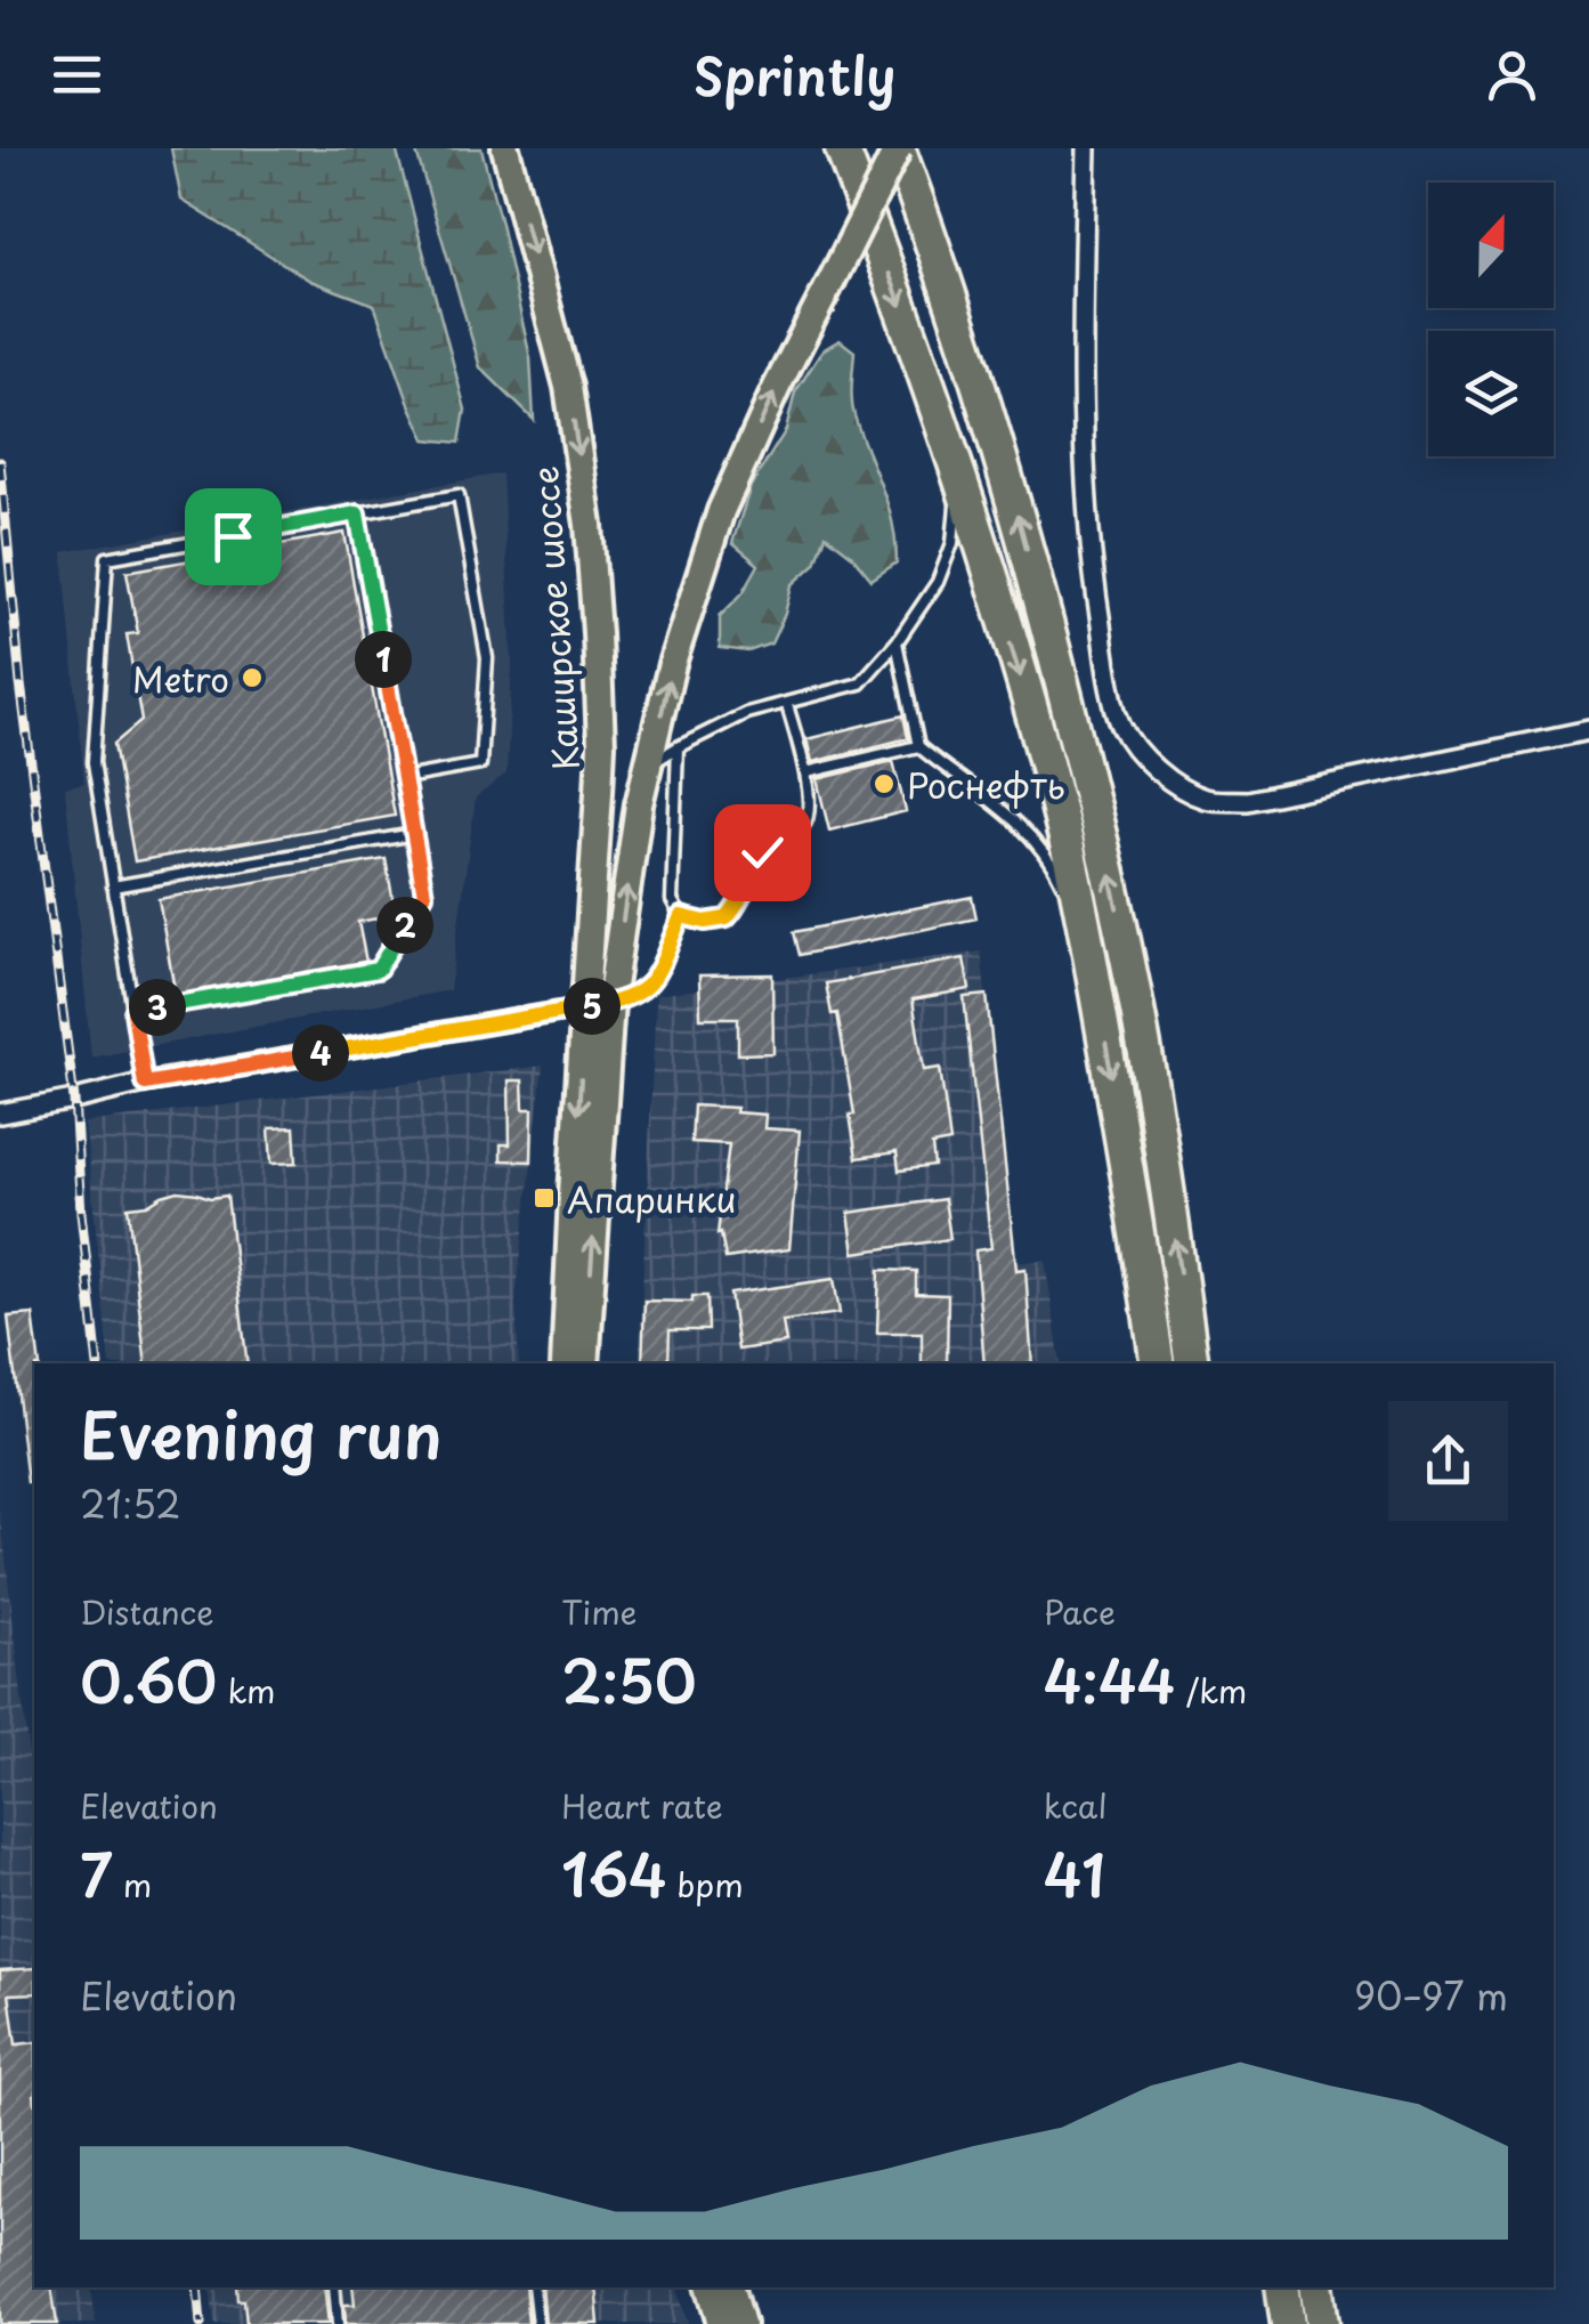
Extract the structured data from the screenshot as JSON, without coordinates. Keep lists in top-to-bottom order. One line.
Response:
{"streets":{"main road":["Каширское шоссе"]},"places":{"other":["Metro","Роснефть"],"transit":["Апаринки"]},"north":"top","page":{"header":"Sprintly","pins":["1","2","5","3","4"],"heading":["Evening run","21:52"],"stats":[["Distance","0.60 km"],["Time","2:50"],["Pace","4:44 /km"],["Elevation","7 m"],["Heart rate","164 bpm"],["kcal","41"]],"chart":["Elevation","90–97 m"]}}
